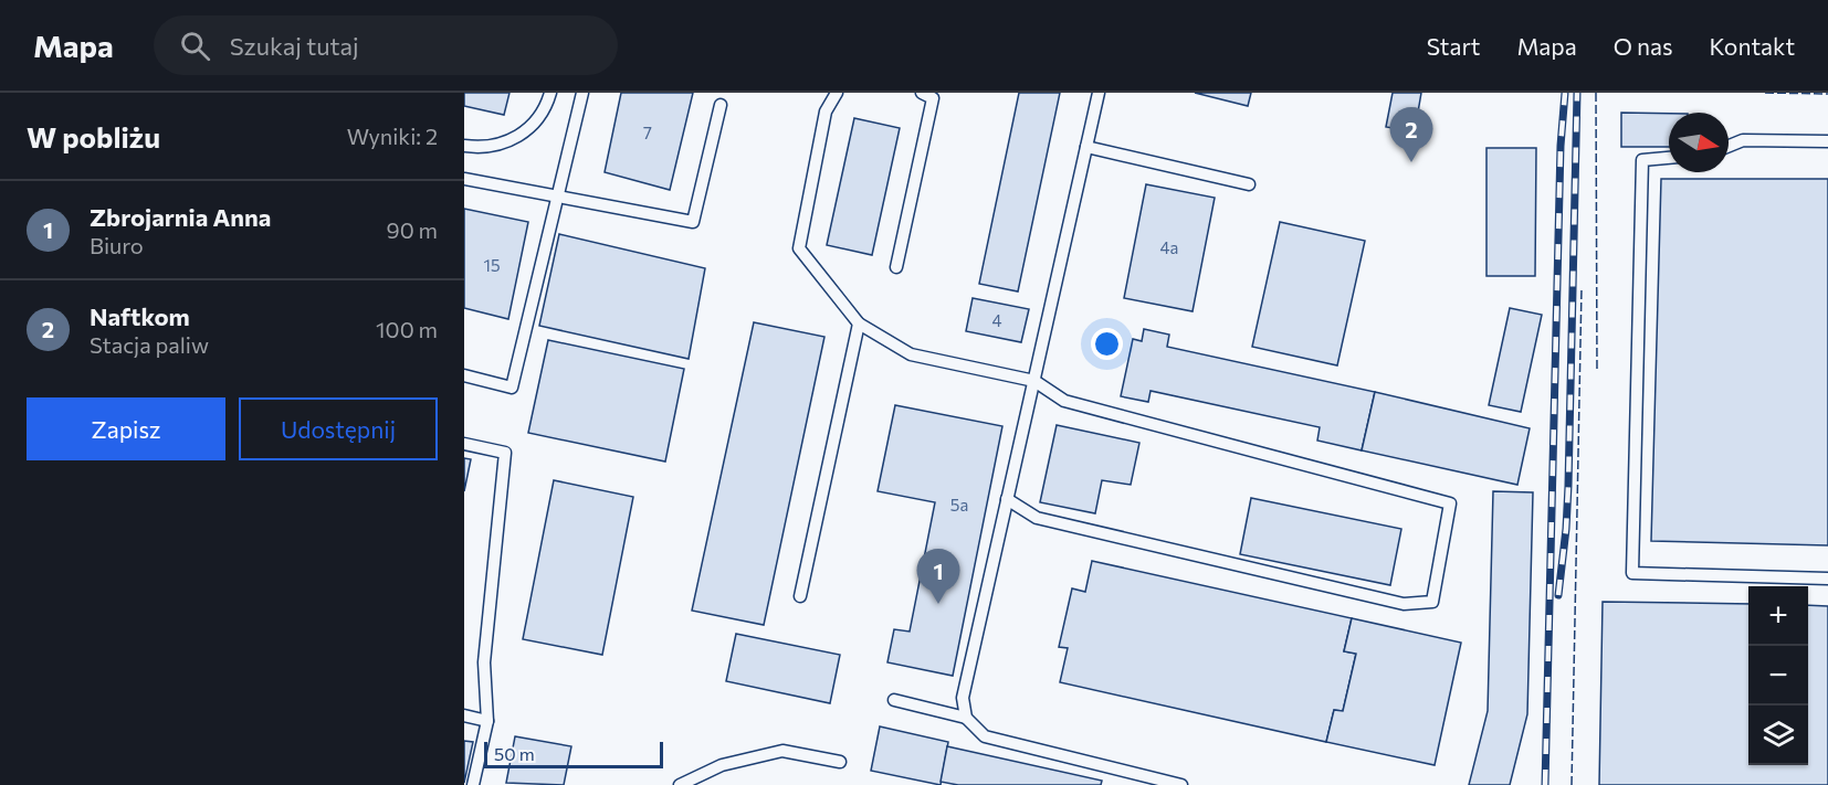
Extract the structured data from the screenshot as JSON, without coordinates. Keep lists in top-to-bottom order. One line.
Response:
{"house_numbers":["7","4a","15","4","5a"],"scale_bar":"50 m","north":"right","page":{"header":"Mapa","search":"Szukaj tutaj","nav":["Start","Mapa","O nas","Kontakt"],"heading":["W pobliżu","Wyniki: 2"],"pins":["2","1"],"list":[{"mark":"1","name":"Zbrojarnia Anna","note":"Biuro","value":"90 m"},{"mark":"2","name":"Naftkom","note":"Stacja paliw","value":"100 m"}],"buttons":["Zapisz","Udostępnij"],"map_buttons":["+","−"],"scale":"50 m"}}
